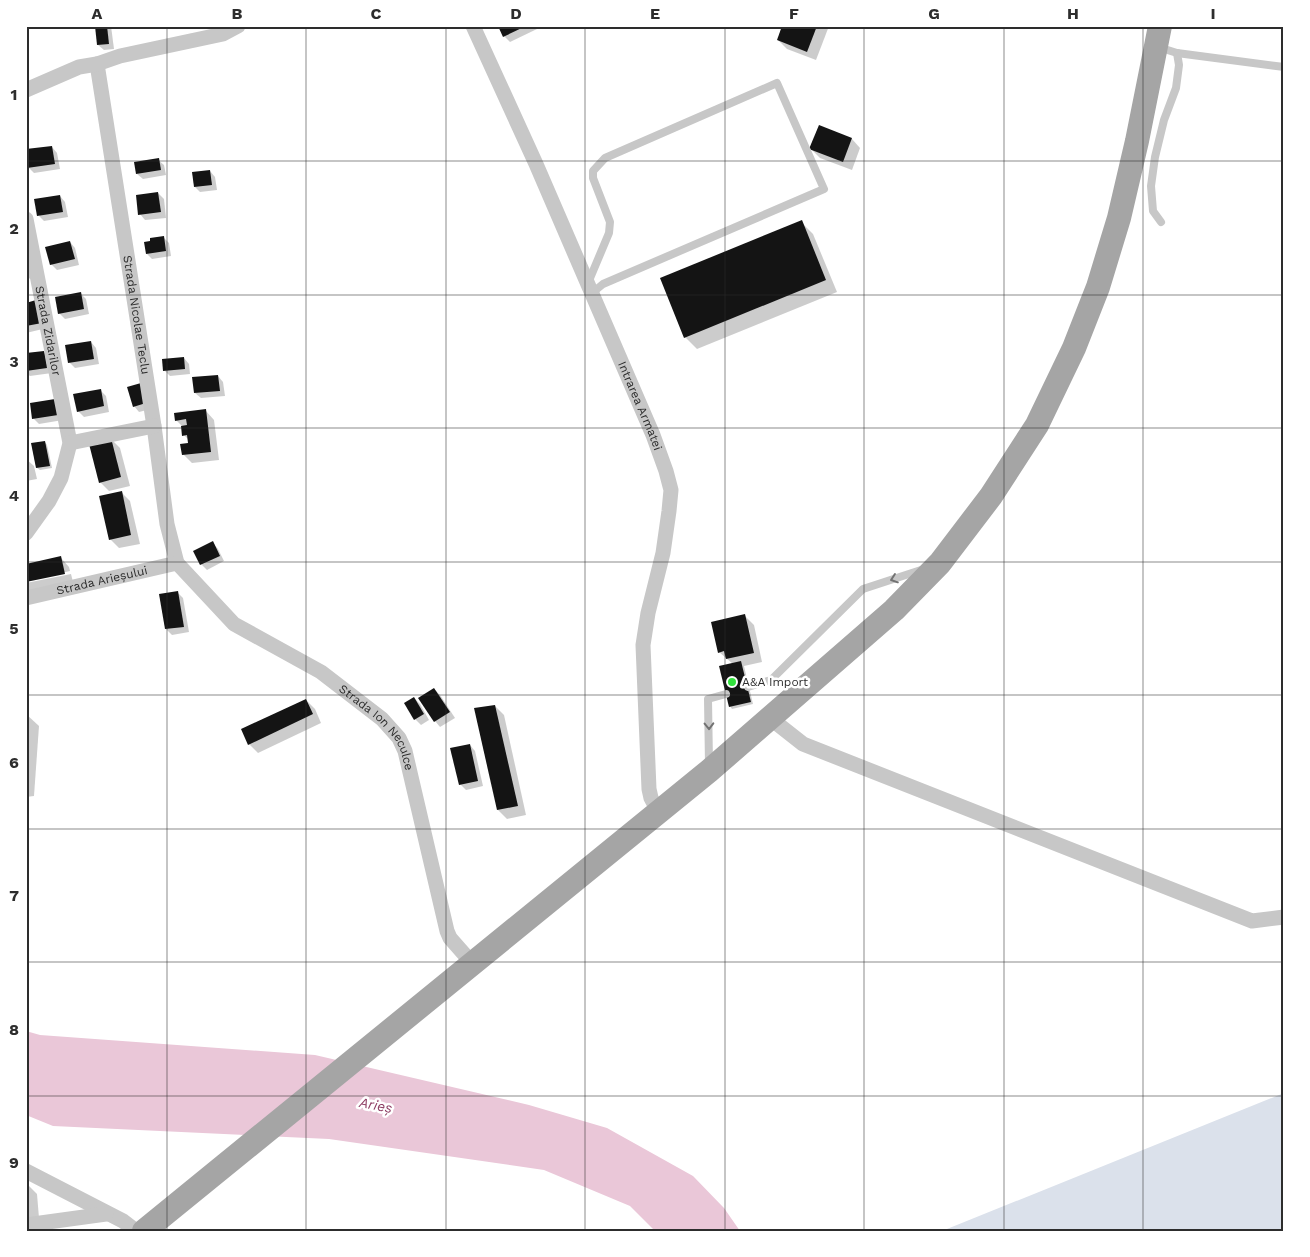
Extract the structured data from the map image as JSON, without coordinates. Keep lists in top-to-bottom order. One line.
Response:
{"streets":{"street":["Strada Nicolae Teclu","Strada Zidarilor","Intrarea Armatei","Strada Arieșului","Strada Ion Neculce"]},"crossings":[["Strada Nicolae Teclu","Strada Arieșului"],["Strada Nicolae Teclu","Strada Ion Neculce"],["Strada Arieșului","Strada Ion Neculce"]],"water":["Arieș"],"places":["A&A Import"],"grid":{"columns":["A","B","C","D","E","F","G","H","I"],"rows":["1","2","3","4","5","6","7","8","9"]}}
